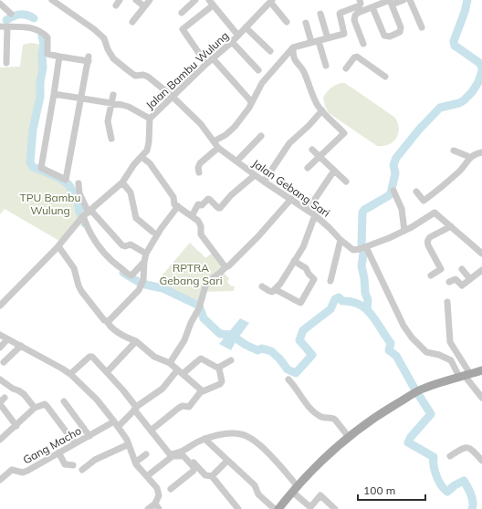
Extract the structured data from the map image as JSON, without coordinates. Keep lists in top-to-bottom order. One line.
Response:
{"streets":{"street":["Jalan Bambu Wulung","Jalan Gebang Sari","Gang Macho"]},"crossings":[["Jalan Bambu Wulung","Jalan Gebang Sari"]],"parks":["TPU Bambu Wulung","RPTRA Gebang Sari"],"scale_bar":"100 m"}
